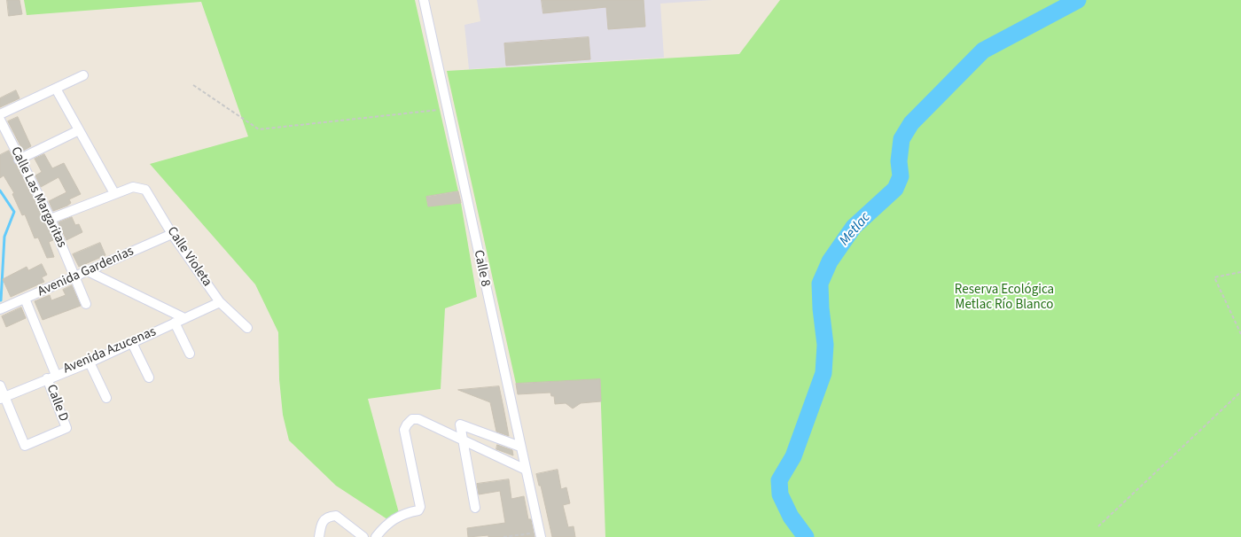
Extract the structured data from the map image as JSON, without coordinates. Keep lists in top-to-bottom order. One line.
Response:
{"streets":{"street":["Calle Las Margaritas","Calle Violeta","Calle 8","Avenida Gardenias","Avenida Azucenas","Calle D"]},"crossings":[["Calle Las Margaritas","Avenida Gardenias"],["Calle Violeta","Avenida Gardenias"],["Calle Violeta","Avenida Azucenas"],["Avenida Azucenas","Calle D"]],"water":["Metlac"],"parks":["Reserva Ecológica Metlac Río Blanco"]}
